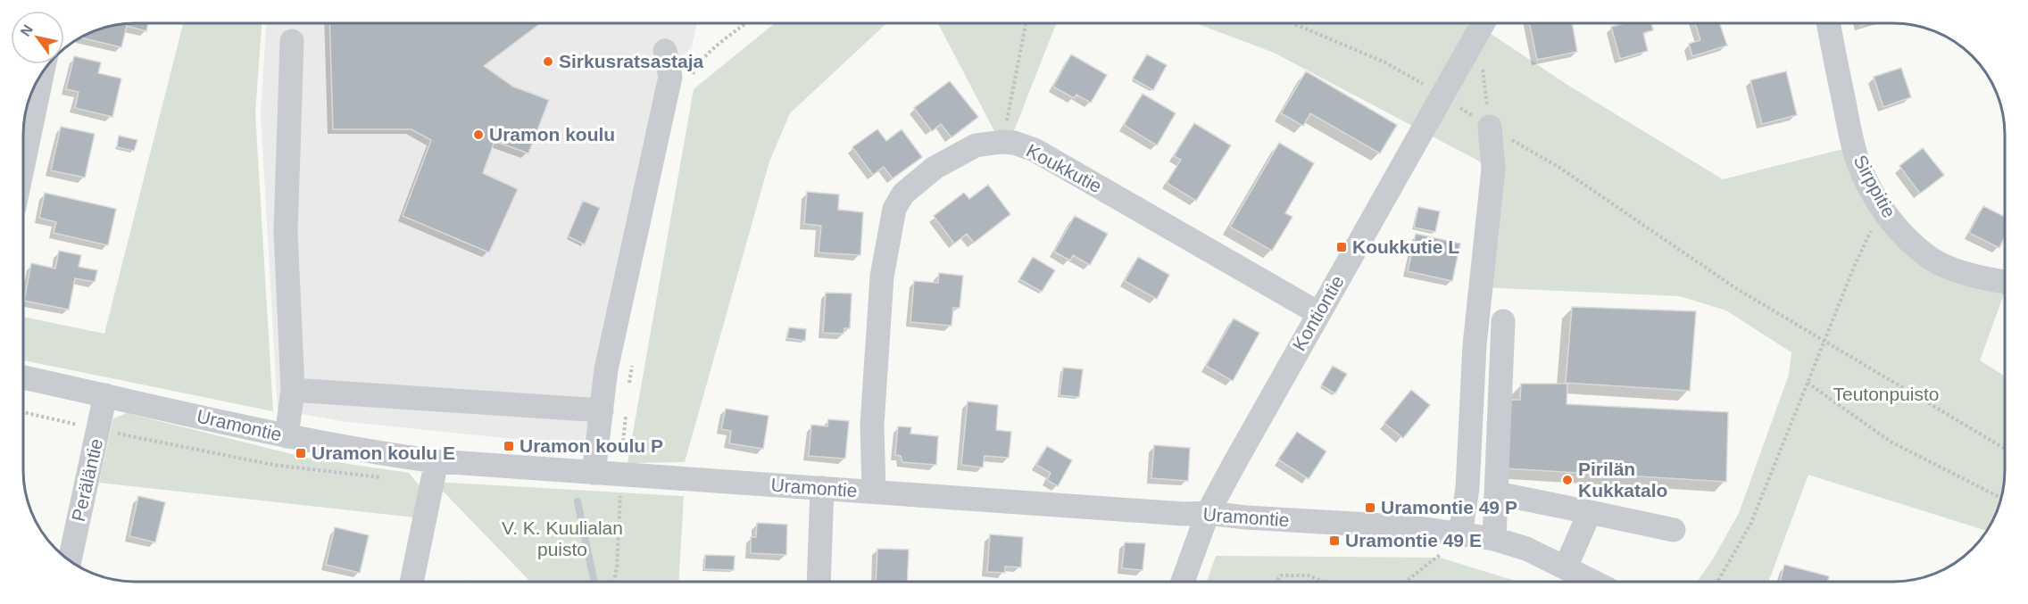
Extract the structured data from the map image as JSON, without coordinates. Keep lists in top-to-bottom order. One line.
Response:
{"streets":{"street":["Koukkutie","Sirppitie","Kontiontie","Uramontie","Peräläntie"]},"crossings":[["Koukkutie","Kontiontie"],["Koukkutie","Uramontie"],["Kontiontie","Uramontie"],["Uramontie","Peräläntie"]],"parks":["Teutonpuisto","V. K. Kuulialan puisto"],"places":{"other":["Sirkusratsastaja","Uramon koulu","Pirilän Kukkatalo"],"transit":["Koukkutie L","Uramon koulu P","Uramon koulu E","Uramontie 49 P","Uramontie 49 E"]},"north":"top left"}
